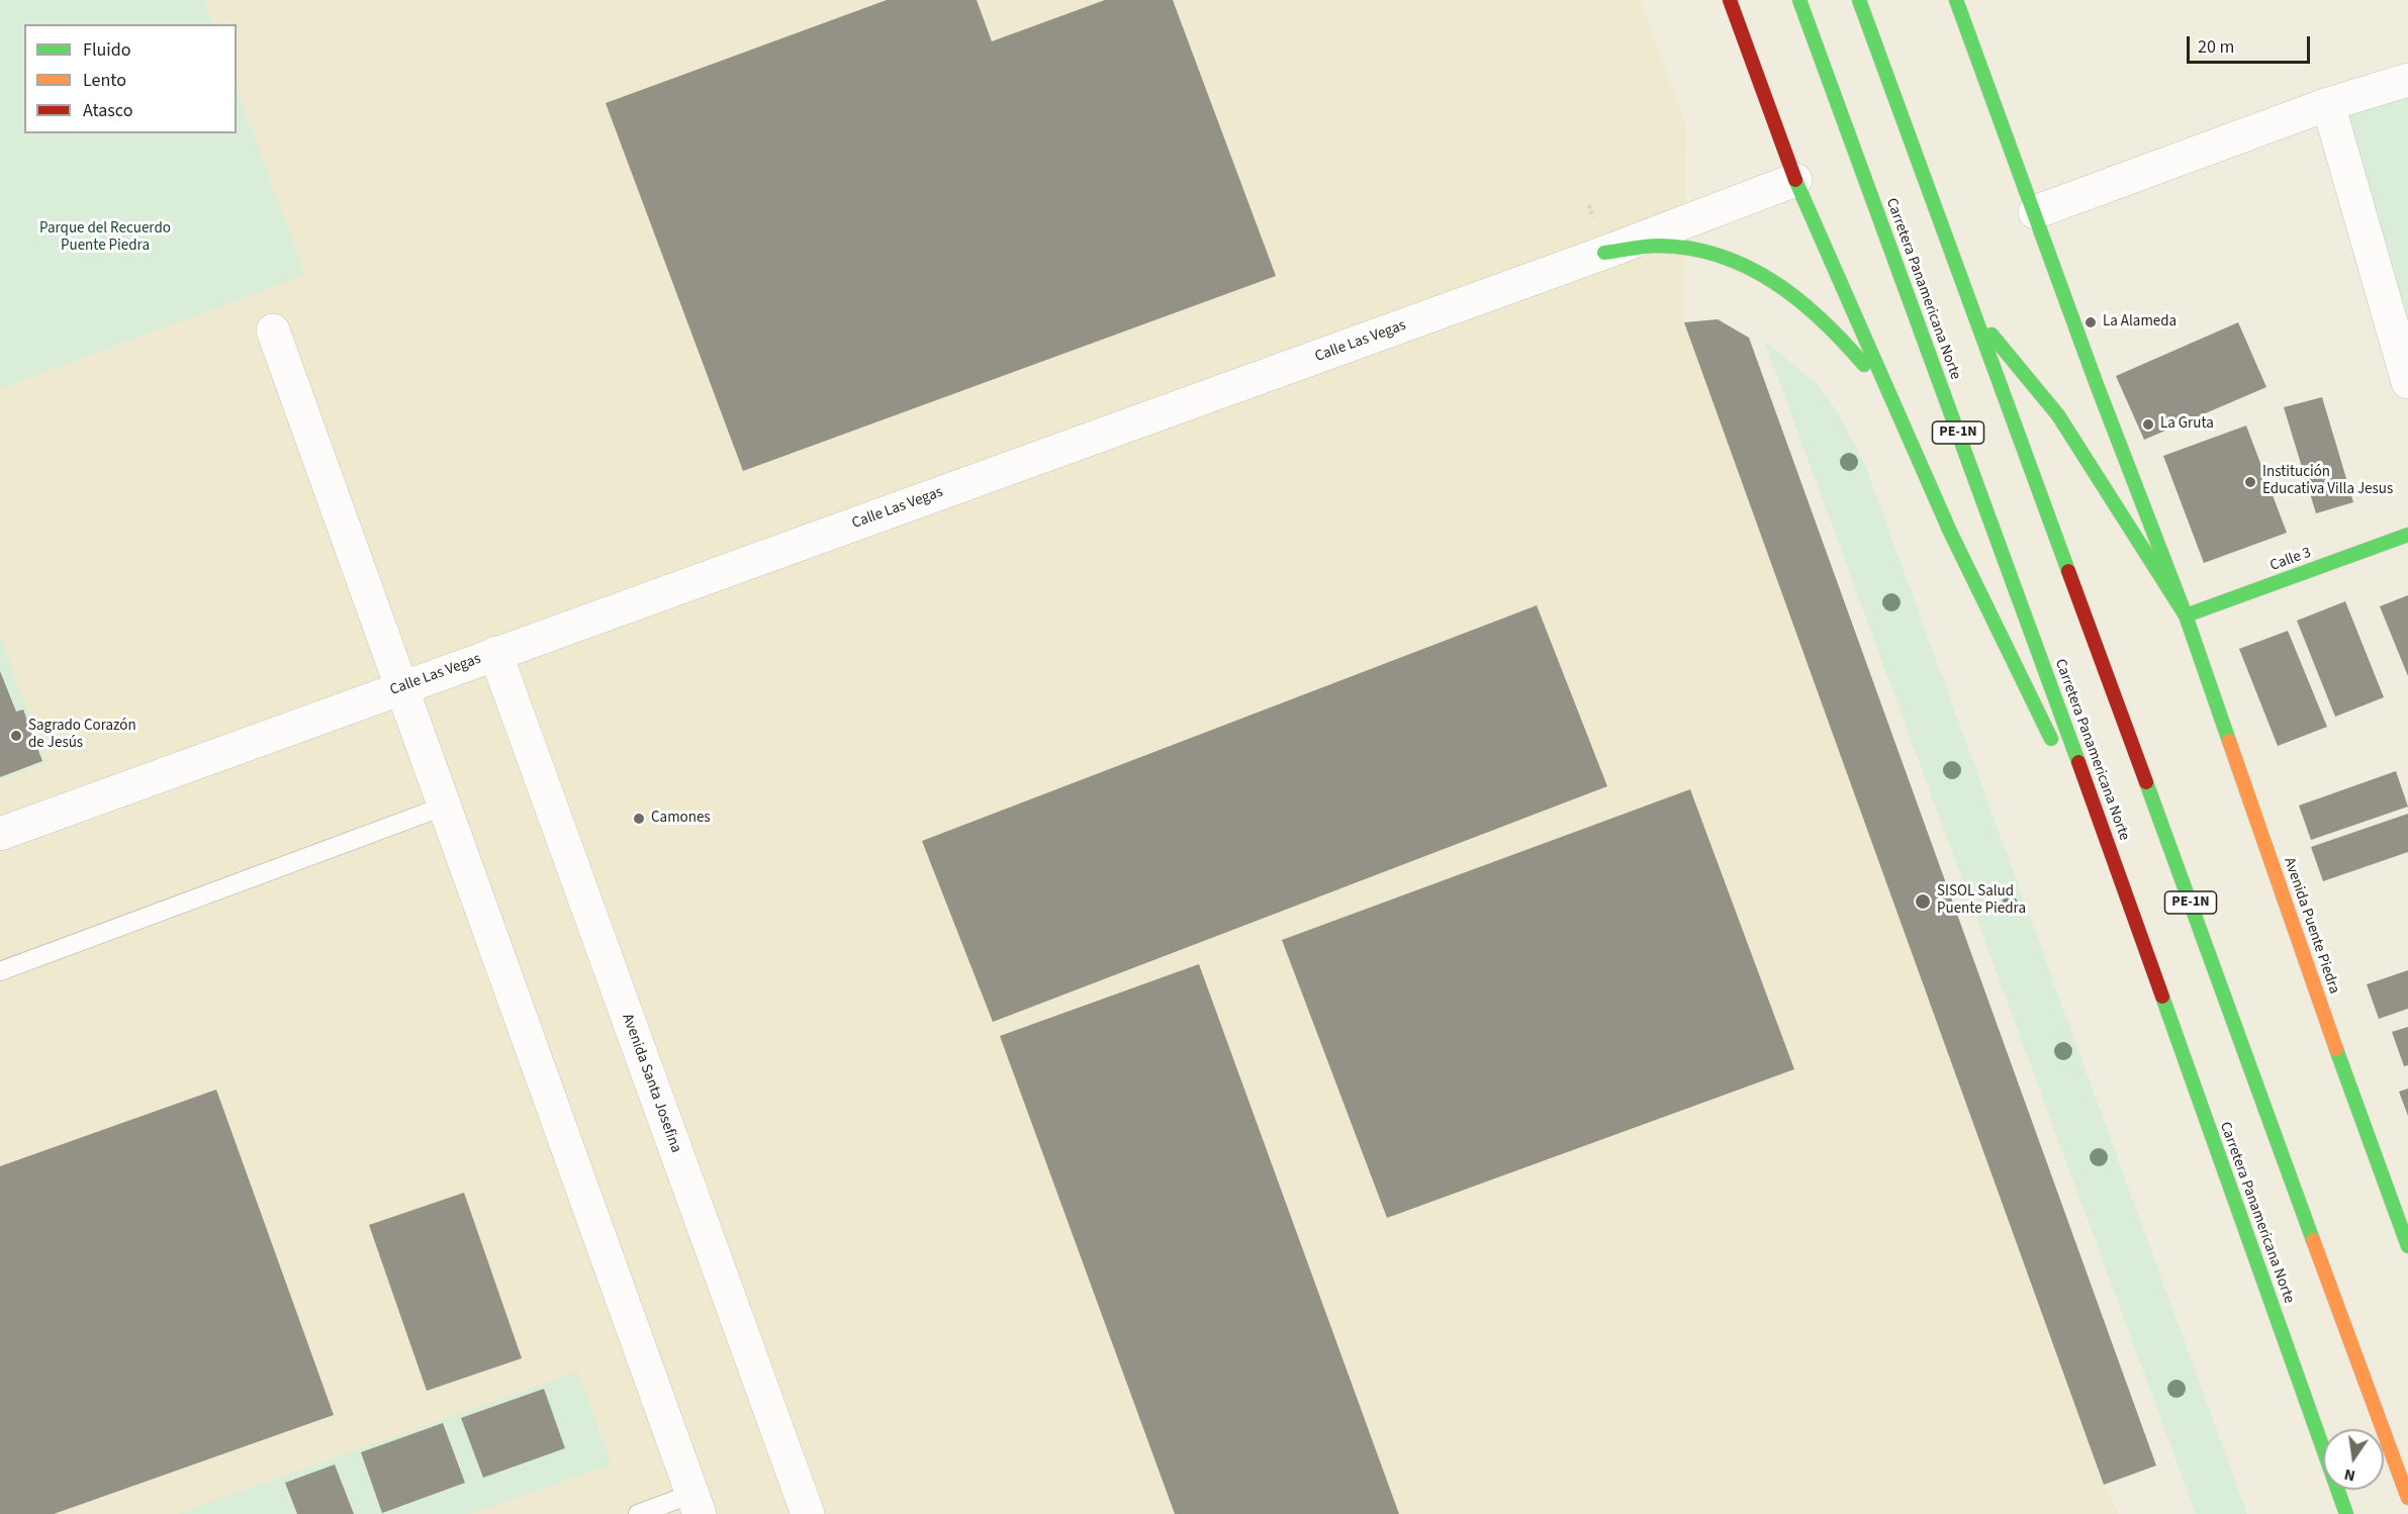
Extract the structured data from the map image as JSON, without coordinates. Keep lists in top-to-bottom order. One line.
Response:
{"streets":{"main road":["Carretera Panamericana Norte","PE-1N","Calle 3","Avenida Puente Piedra"],"street":["Calle Las Vegas","Avenida Santa Josefina"]},"crossings":[["Calle Las Vegas","Avenida Santa Josefina"],["Calle 3","Avenida Puente Piedra"]],"parks":["Parque del Recuerdo Puente Piedra"],"places":["La Alameda","La Gruta","Institución Educativa Villa Jesus","Sagrado Corazón de Jesús","Camones","SISOL Salud Puente Piedra"],"legend":["Fluido","Lento","Atasco"],"scale_bar":"20 m","north":"bottom"}
